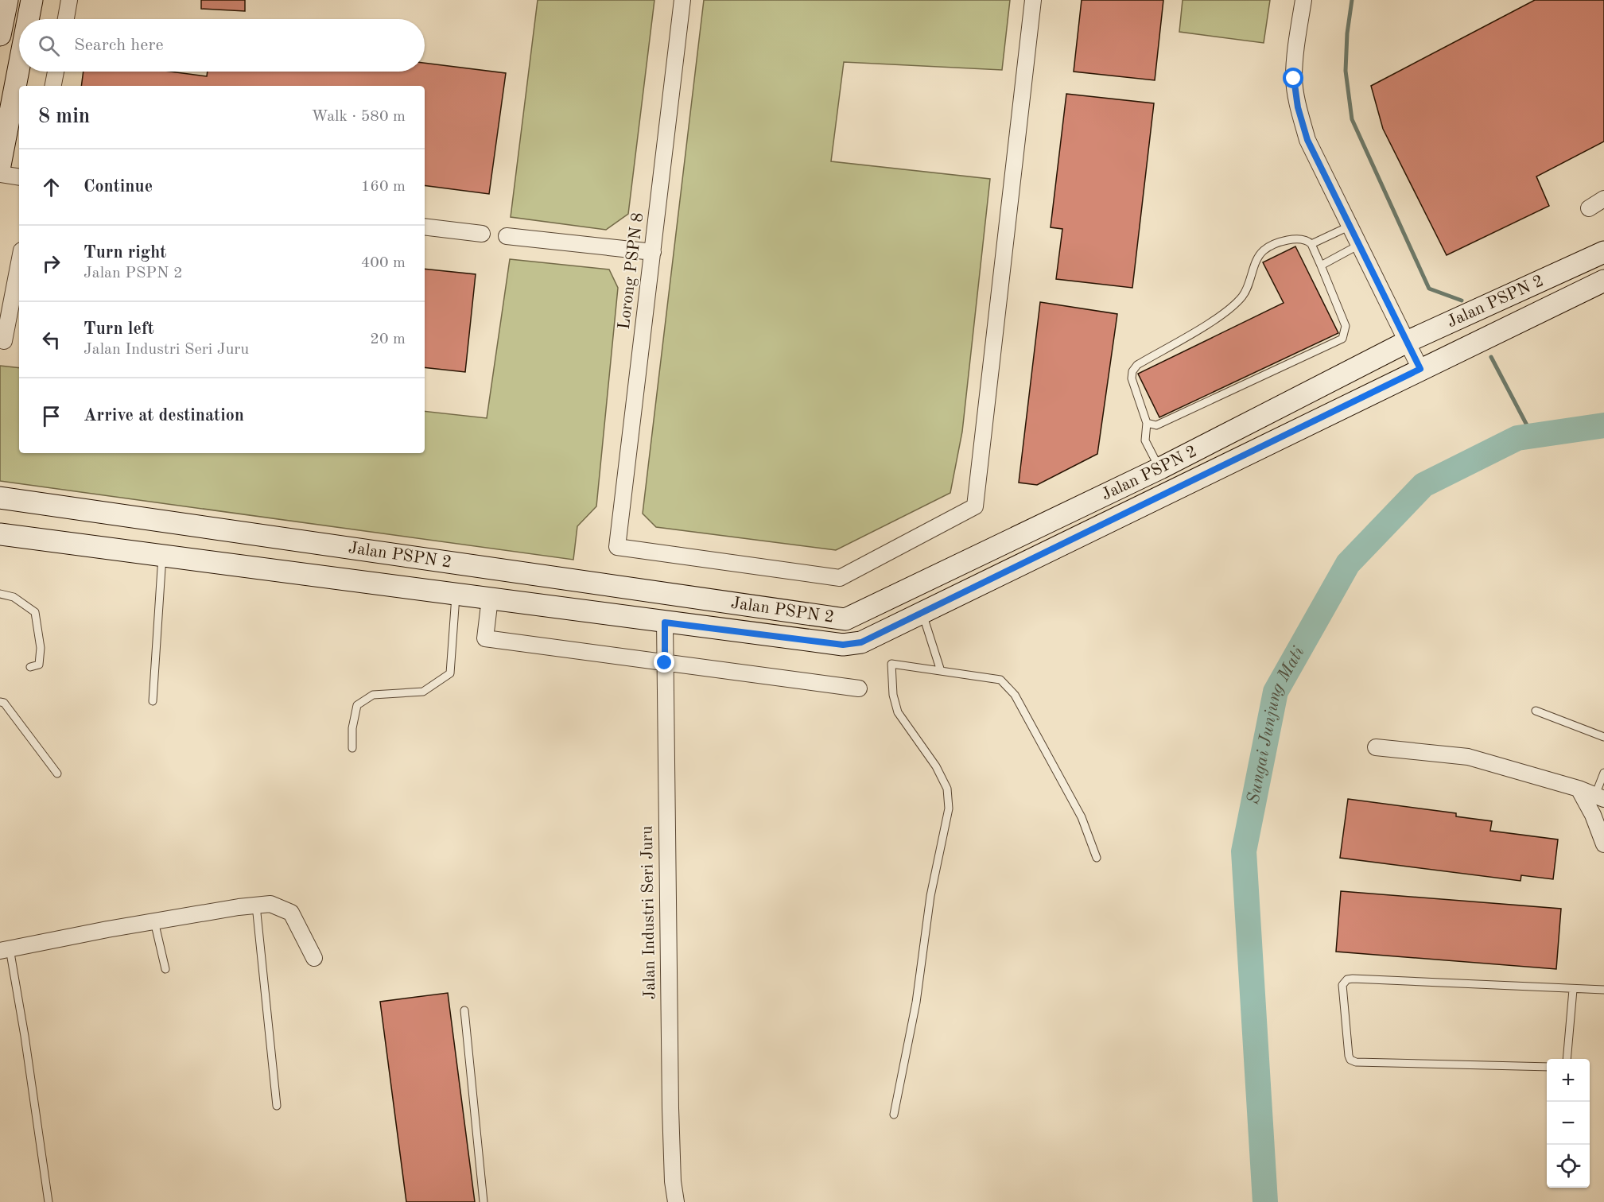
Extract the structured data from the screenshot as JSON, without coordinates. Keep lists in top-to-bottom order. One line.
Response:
{"streets":{"street":["Lorong PSPN 8","Jalan PSPN 2","Jalan Industri Seri Juru"]},"crossings":[["Jalan PSPN 2","Jalan Industri Seri Juru"]],"water":["Sungai Junjung Mati"],"page":{"search":"Search here","heading":["8 min","Walk · 580 m"],"list":[["Continue","160 m"],["Turn right","Jalan PSPN 2","400 m"],["Turn left","Jalan Industri Seri Juru","20 m"],"Arrive at destination"],"map_buttons":["+","−"]}}
